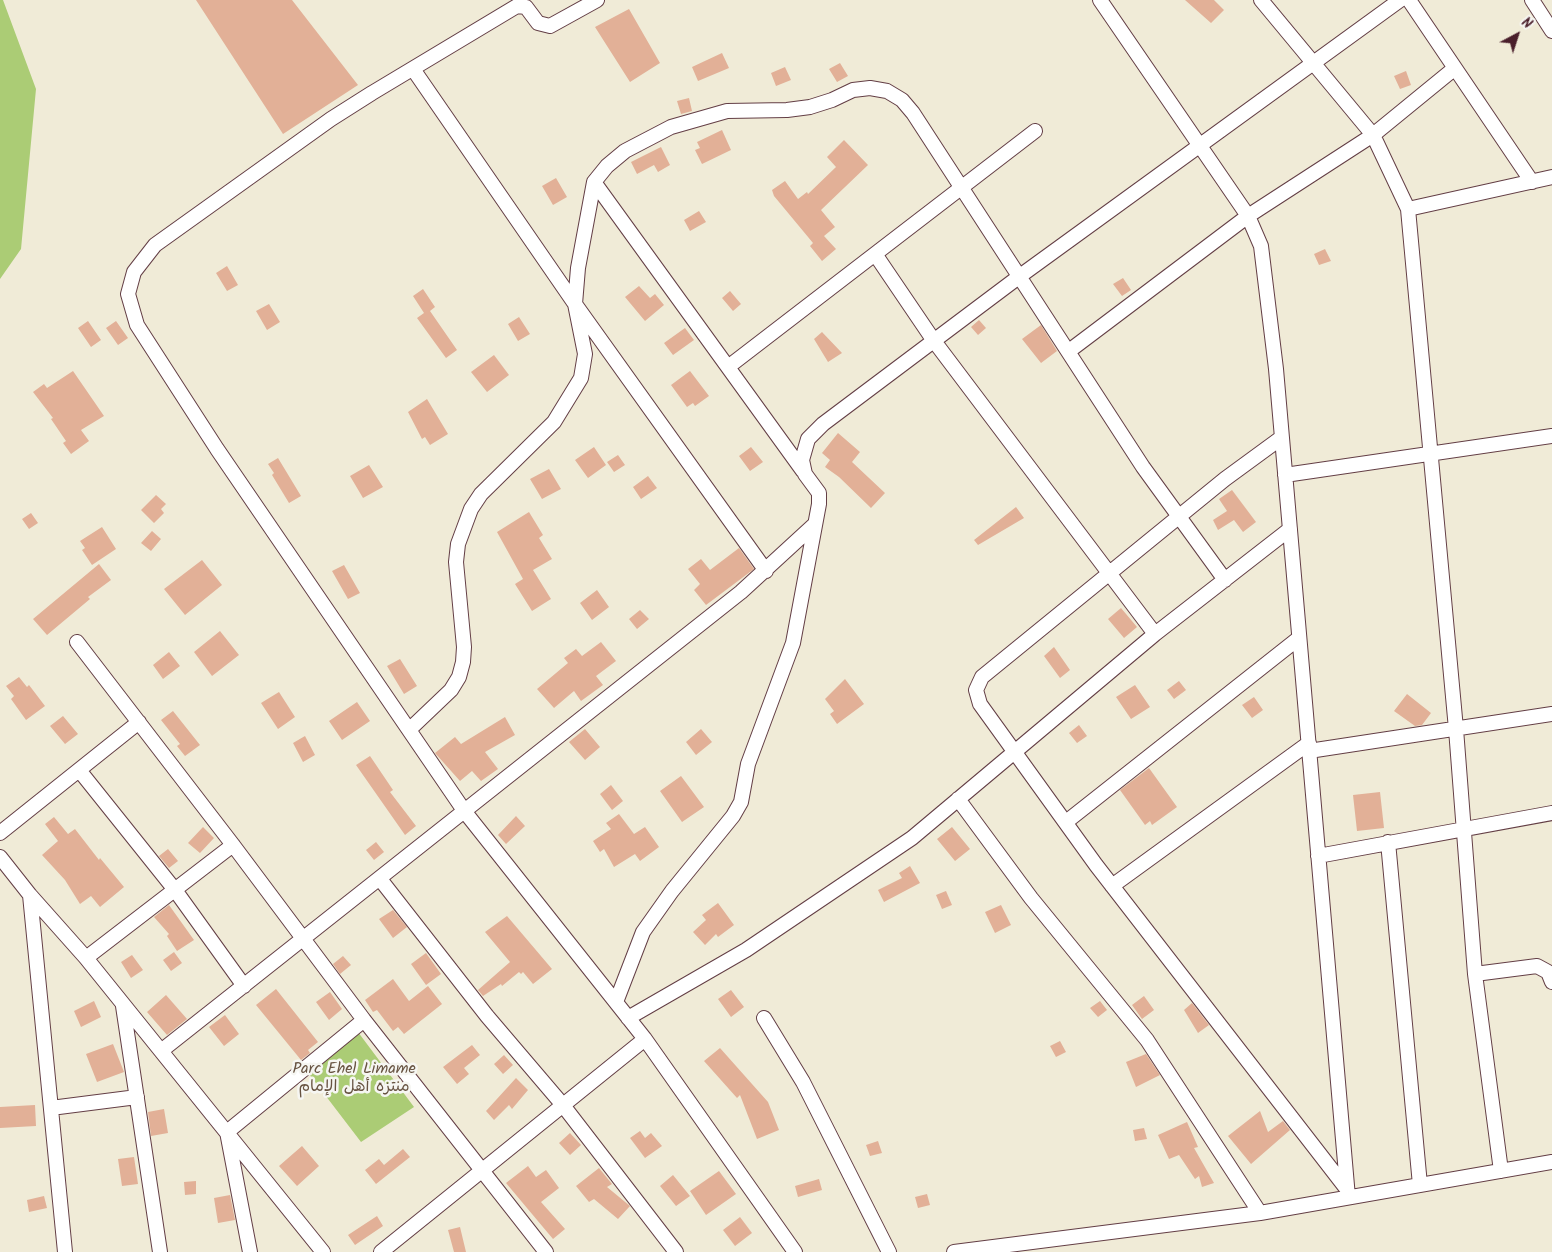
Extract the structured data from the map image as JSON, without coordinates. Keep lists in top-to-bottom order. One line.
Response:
{"parks":["Parc Ehel Limame منتزه أهل الإمام"],"north":"top right"}
